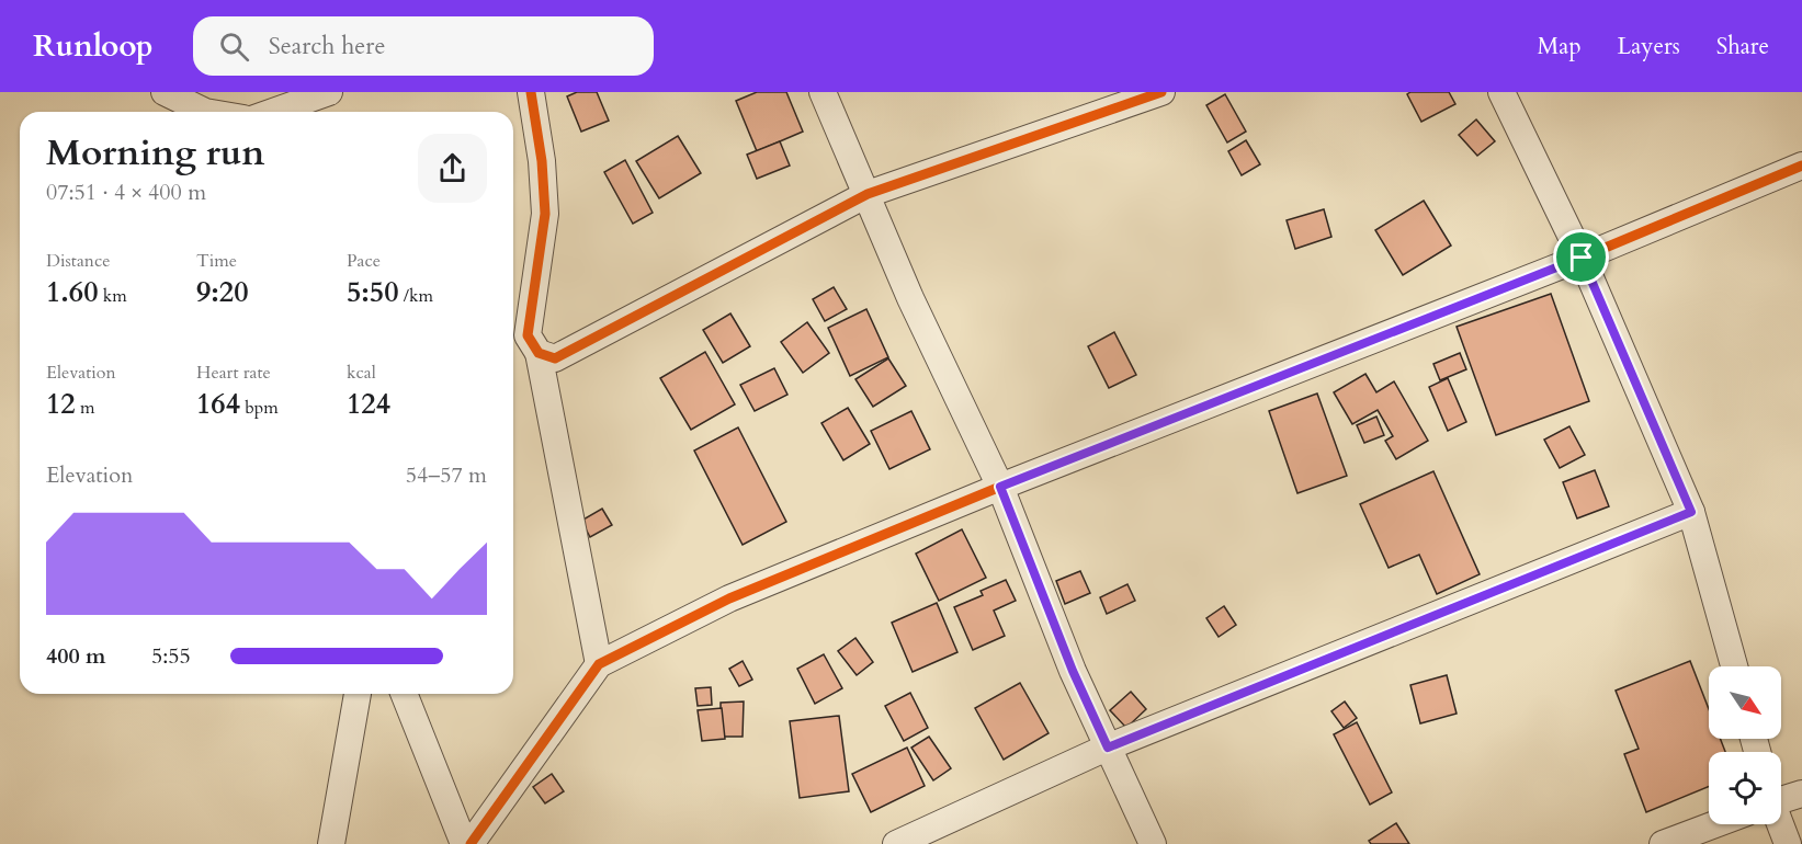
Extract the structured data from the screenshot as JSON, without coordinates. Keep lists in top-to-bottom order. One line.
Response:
{"north":"bottom right","page":{"header":"Runloop","search":"Search here","nav":["Map","Layers","Share"],"heading":["Morning run","07:51 · 4 × 400 m"],"stats":[["Distance","1.60 km"],["Time","9:20"],["Pace","5:50 /km"],["Elevation","12 m"],["Heart rate","164 bpm"],["kcal","124"]],"chart":["Elevation","54–57 m"],"list":[{"name":"400 m","note":"5:55"}]}}
